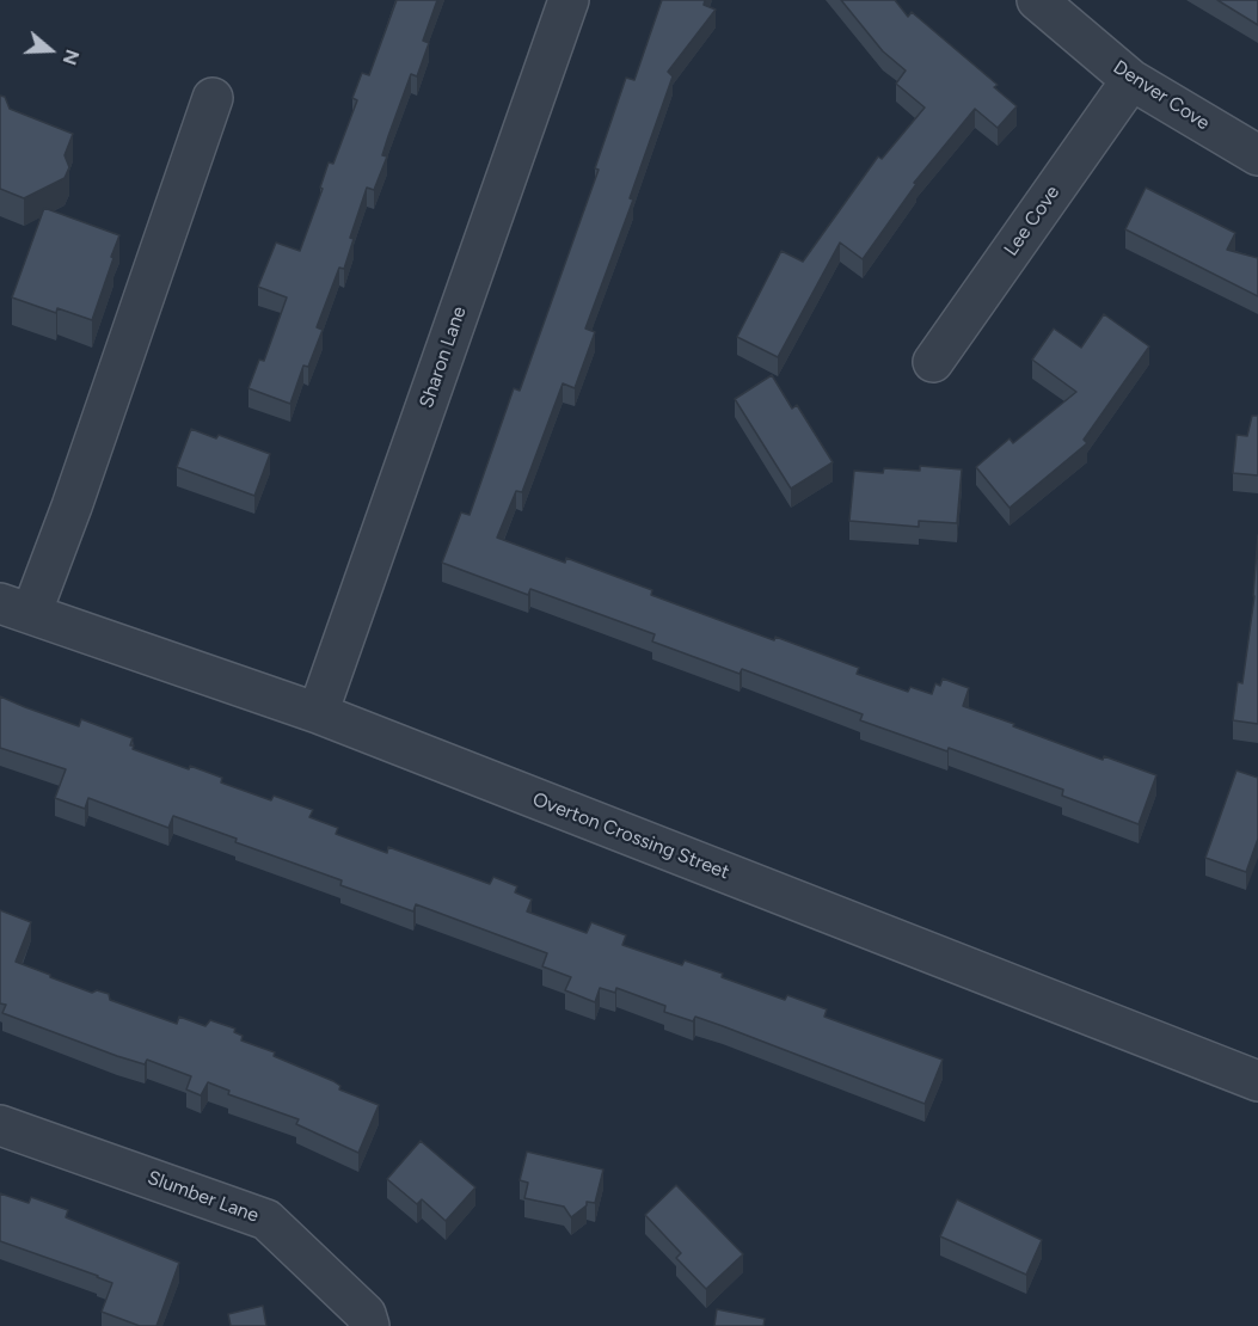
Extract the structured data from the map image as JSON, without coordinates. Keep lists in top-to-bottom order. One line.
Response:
{"streets":{"street":["Denver Cove","Lee Cove","Sharon Lane","Overton Crossing Street","Slumber Lane"]},"crossings":[["Denver Cove","Lee Cove"],["Sharon Lane","Overton Crossing Street"]],"north":"right"}
